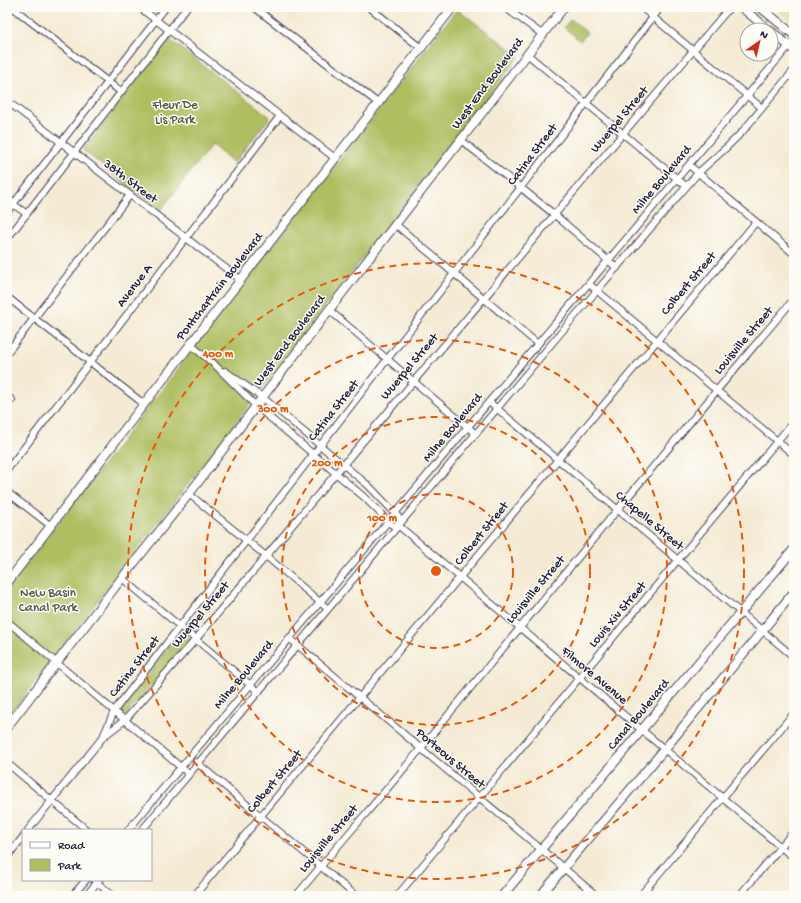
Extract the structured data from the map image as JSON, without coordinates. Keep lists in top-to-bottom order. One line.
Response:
{"streets":{"main road":["West End Boulevard","Pontchartrain Boulevard","Canal Boulevard"],"street":["Wuerpel Street","Catina Street","Milne Boulevard","38th Street","Colbert Street","Avenue A","Louisville Street","Chapelle Street","Louis Xiv Street","Filmore Avenue","Porteous Street"]},"crossings":[["West End Boulevard","Filmore Avenue"],["Wuerpel Street","Catina Street"],["Wuerpel Street","Filmore Avenue"],["Catina Street","Filmore Avenue"],["Milne Boulevard","Chapelle Street"],["Milne Boulevard","Filmore Avenue"],["Milne Boulevard","Porteous Street"],["38th Street","Avenue A"],["38th Street","Pontchartrain Boulevard"],["Colbert Street","Chapelle Street"],["Colbert Street","Filmore Avenue"],["Colbert Street","Porteous Street"],["Pontchartrain Boulevard","Filmore Avenue"],["Louisville Street","Chapelle Street"],["Louisville Street","Filmore Avenue"],["Louisville Street","Porteous Street"],["Chapelle Street","Louis Xiv Street"],["Chapelle Street","Canal Boulevard"],["Louis Xiv Street","Filmore Avenue"],["Louis Xiv Street","Porteous Street"],["Filmore Avenue","Canal Boulevard"],["Canal Boulevard","Porteous Street"]],"parks":["Fleur De Lis Park","New Basin Canal Park"],"legend":["Road","Park"],"north":"top right","rings":["400 m","300 m","200 m","100 m"]}
